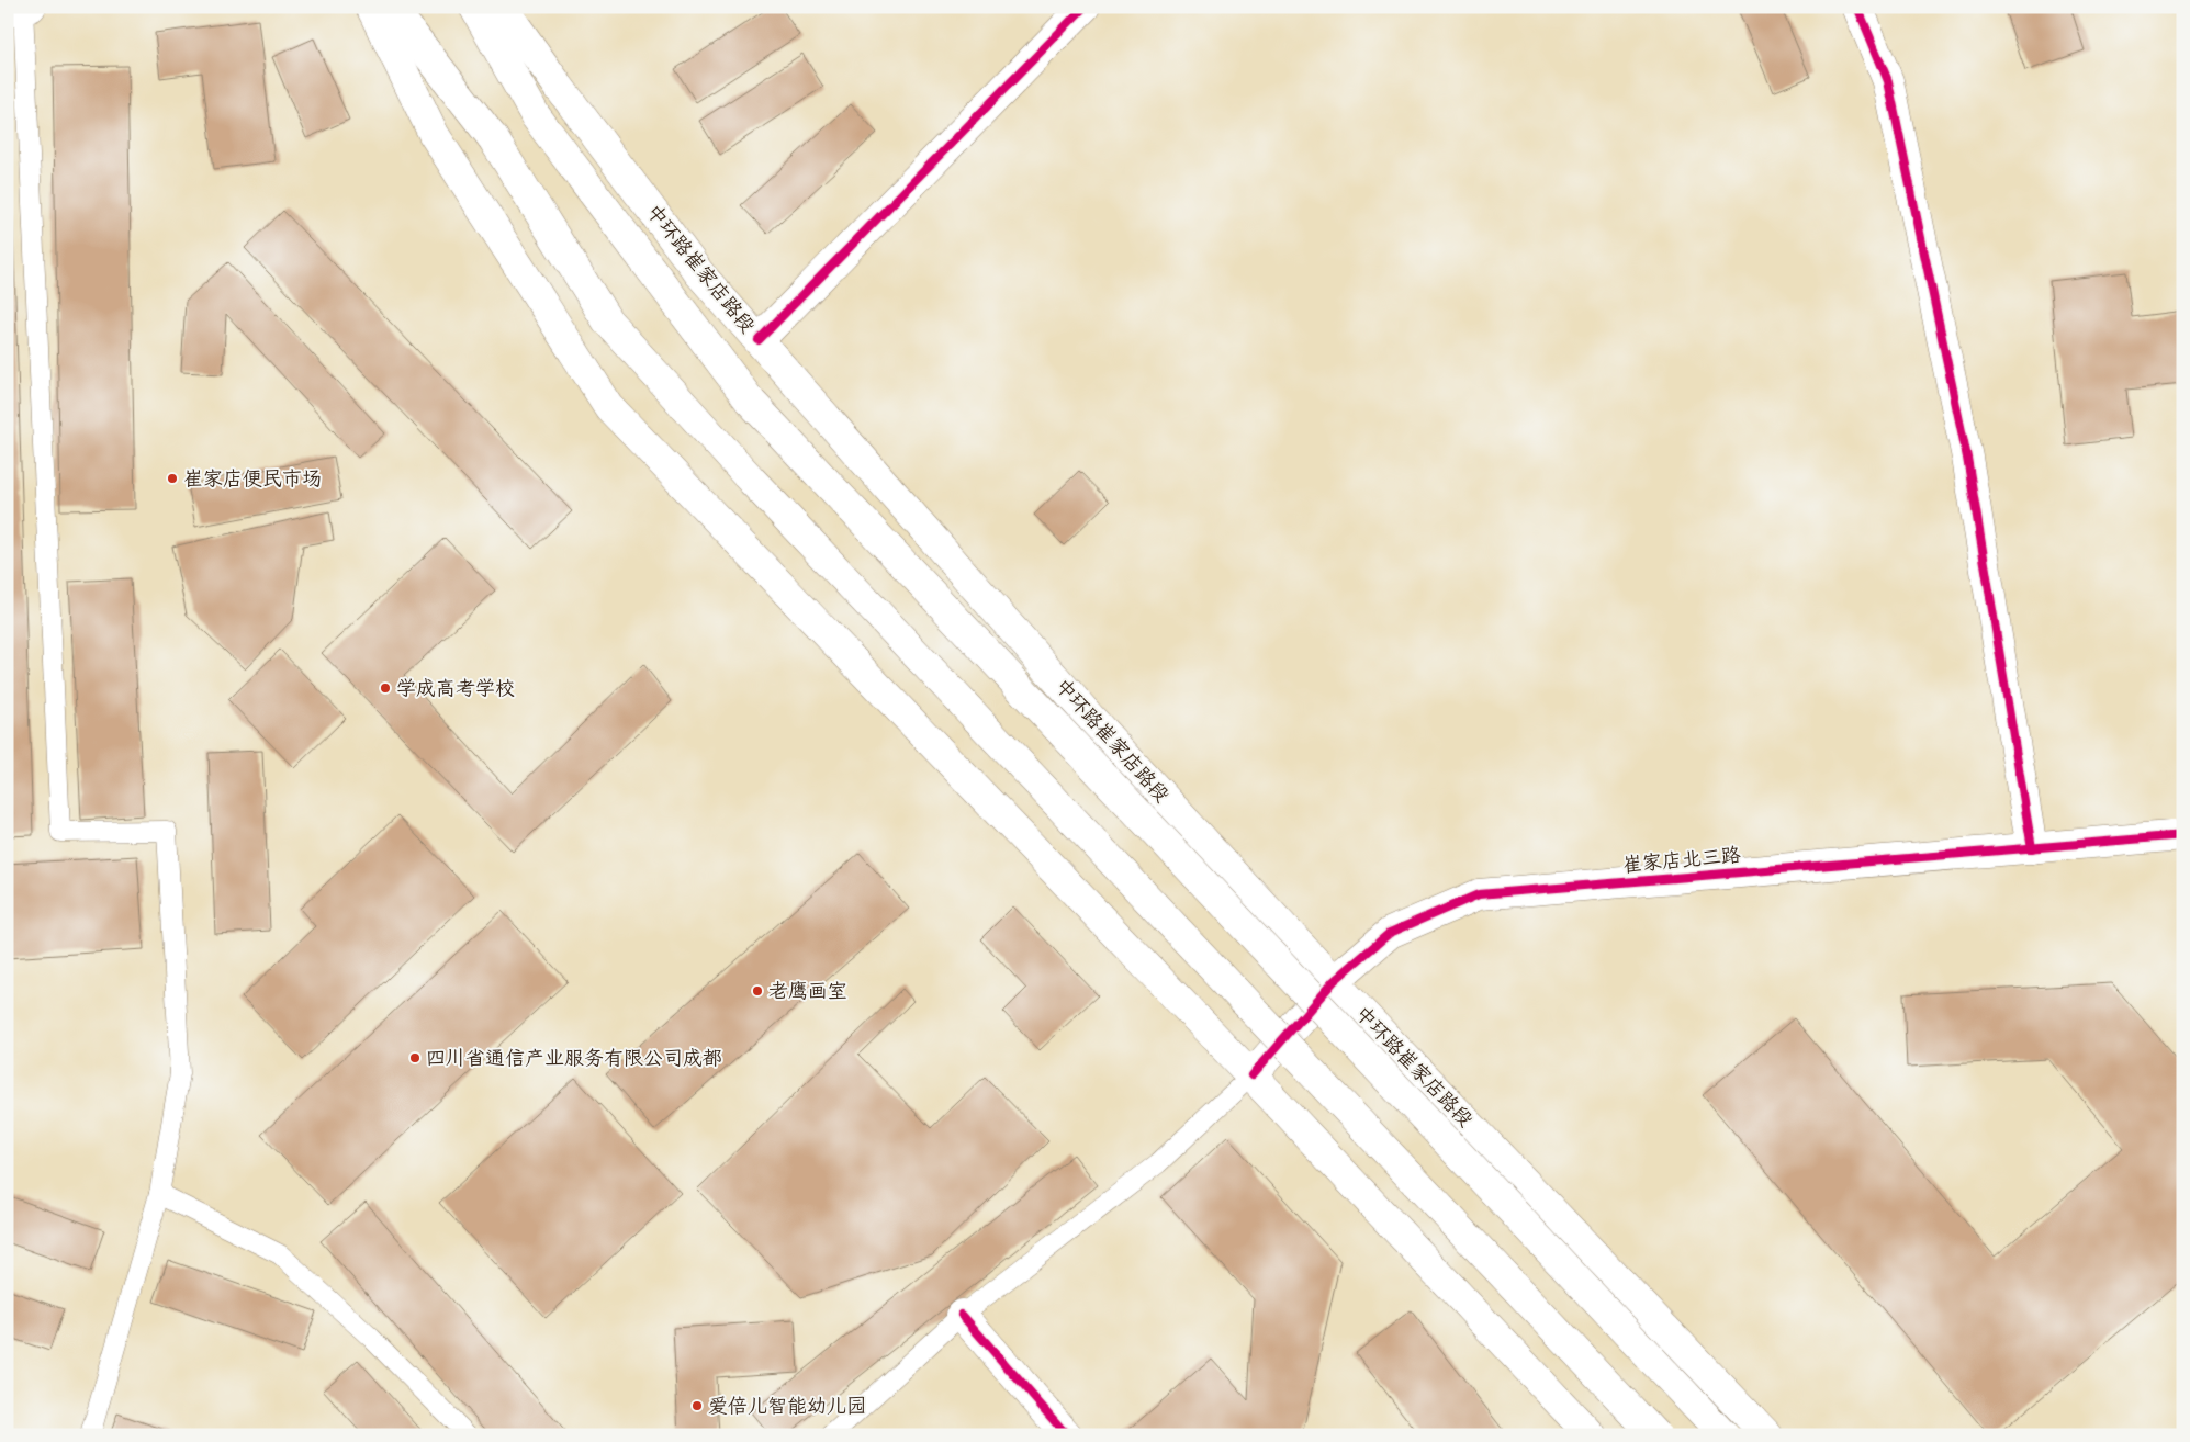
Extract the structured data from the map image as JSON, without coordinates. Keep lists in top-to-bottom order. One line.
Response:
{"streets":{"main road":["中环路崔家店路段","崔家店北三路"]},"crossings":[["中环路崔家店路段","崔家店北三路"]],"places":["崔家店便民市场","学成高考学校","老鹰画室","四川省通信产业服务有限公司成都","爱倍儿智能幼儿园"]}
